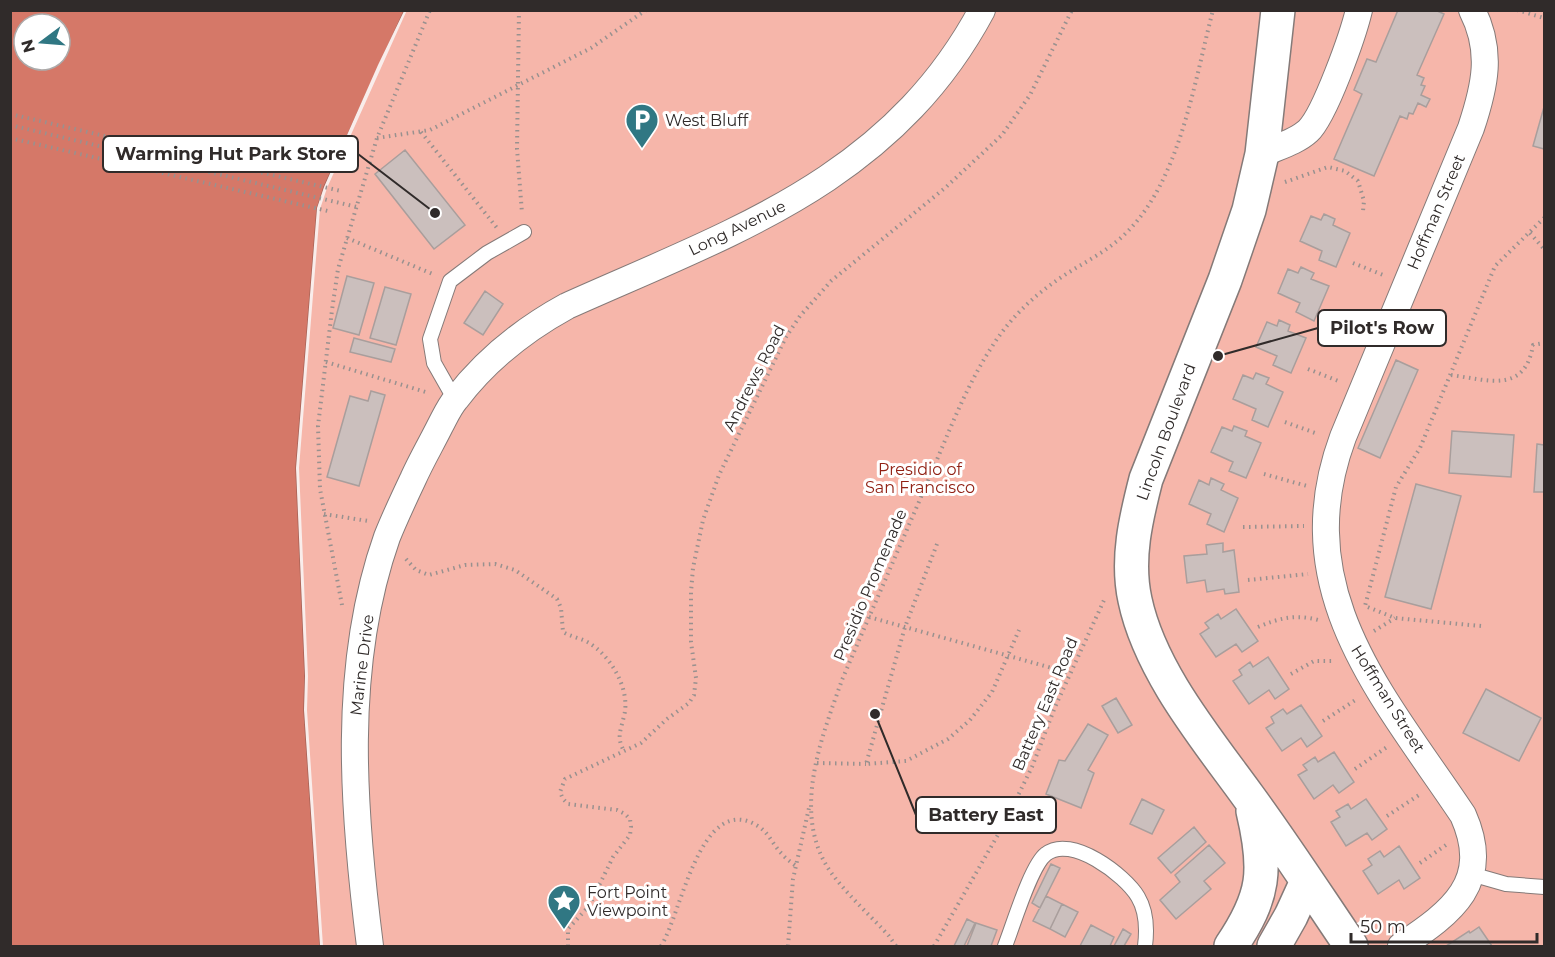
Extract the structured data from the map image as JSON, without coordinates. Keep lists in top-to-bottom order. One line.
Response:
{"streets":{"street":["Hoffman Street","Long Avenue","Lincoln Boulevard","Marine Drive"],"path":["Andrews Road","Presidio Promenade","Battery East Road"]},"crossings":[["Long Avenue","Marine Drive"],["Lincoln Boulevard","Battery East Road"]],"parks":["Presidio of San Francisco"],"places":{"parking":["West Bluff"],"other":["Warming Hut Park Store","Pilot's Row","Battery East"],"place":["Fort Point Viewpoint"]},"scale_bar":"50 m","north":"left"}
